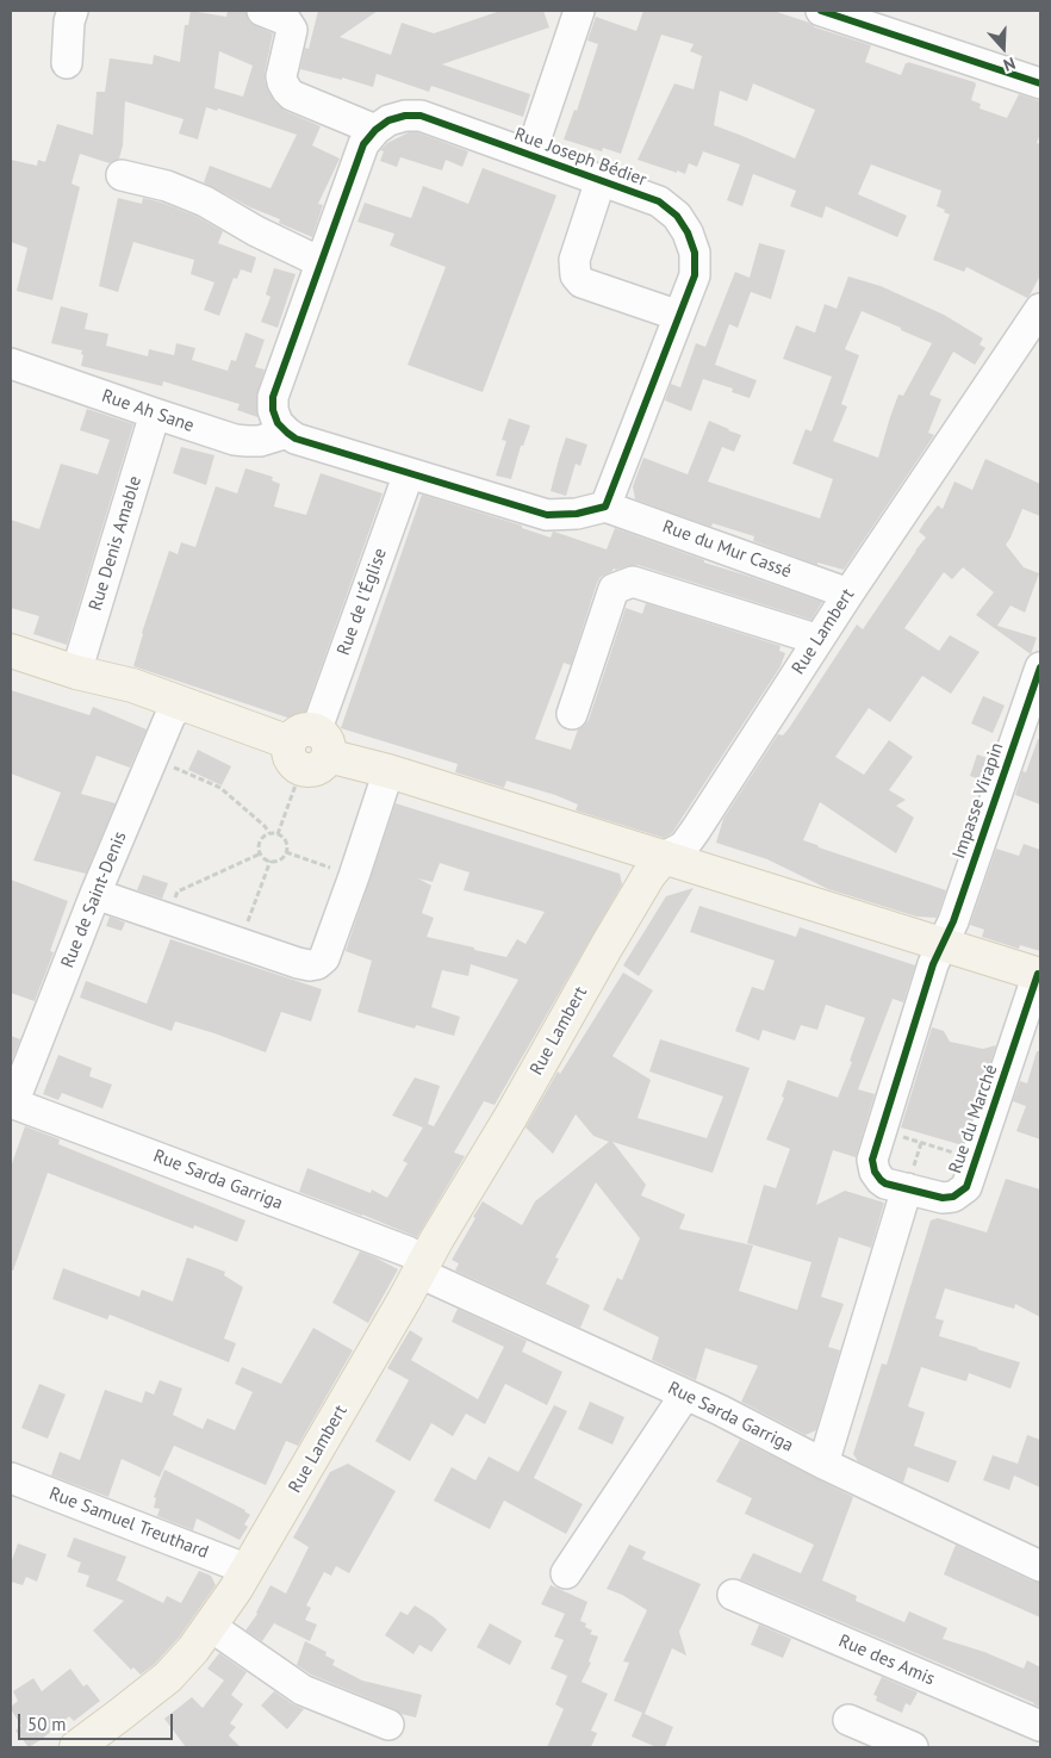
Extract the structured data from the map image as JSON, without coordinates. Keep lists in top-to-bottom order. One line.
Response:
{"streets":{"main road":["Rue Lambert"],"street":["Rue Joseph Bédier","Rue Ah Sane","Rue Denis Amable","Rue du Mur Cassé","Rue de l'Église","Impasse Virapin","Rue de Saint-Denis","Rue du Marché","Rue Sarda Garriga","Rue Samuel Treuthard","Rue des Amis"]},"crossings":[["Rue Joseph Bédier","Rue du Mur Cassé"],["Rue Ah Sane","Rue Denis Amable"],["Rue du Mur Cassé","Rue Lambert"],["Rue Lambert","Rue Sarda Garriga"],["Rue Lambert","Rue Samuel Treuthard"],["Impasse Virapin","Rue du Marché"],["Rue de Saint-Denis","Rue Sarda Garriga"]],"scale_bar":"50 m","north":"bottom"}
